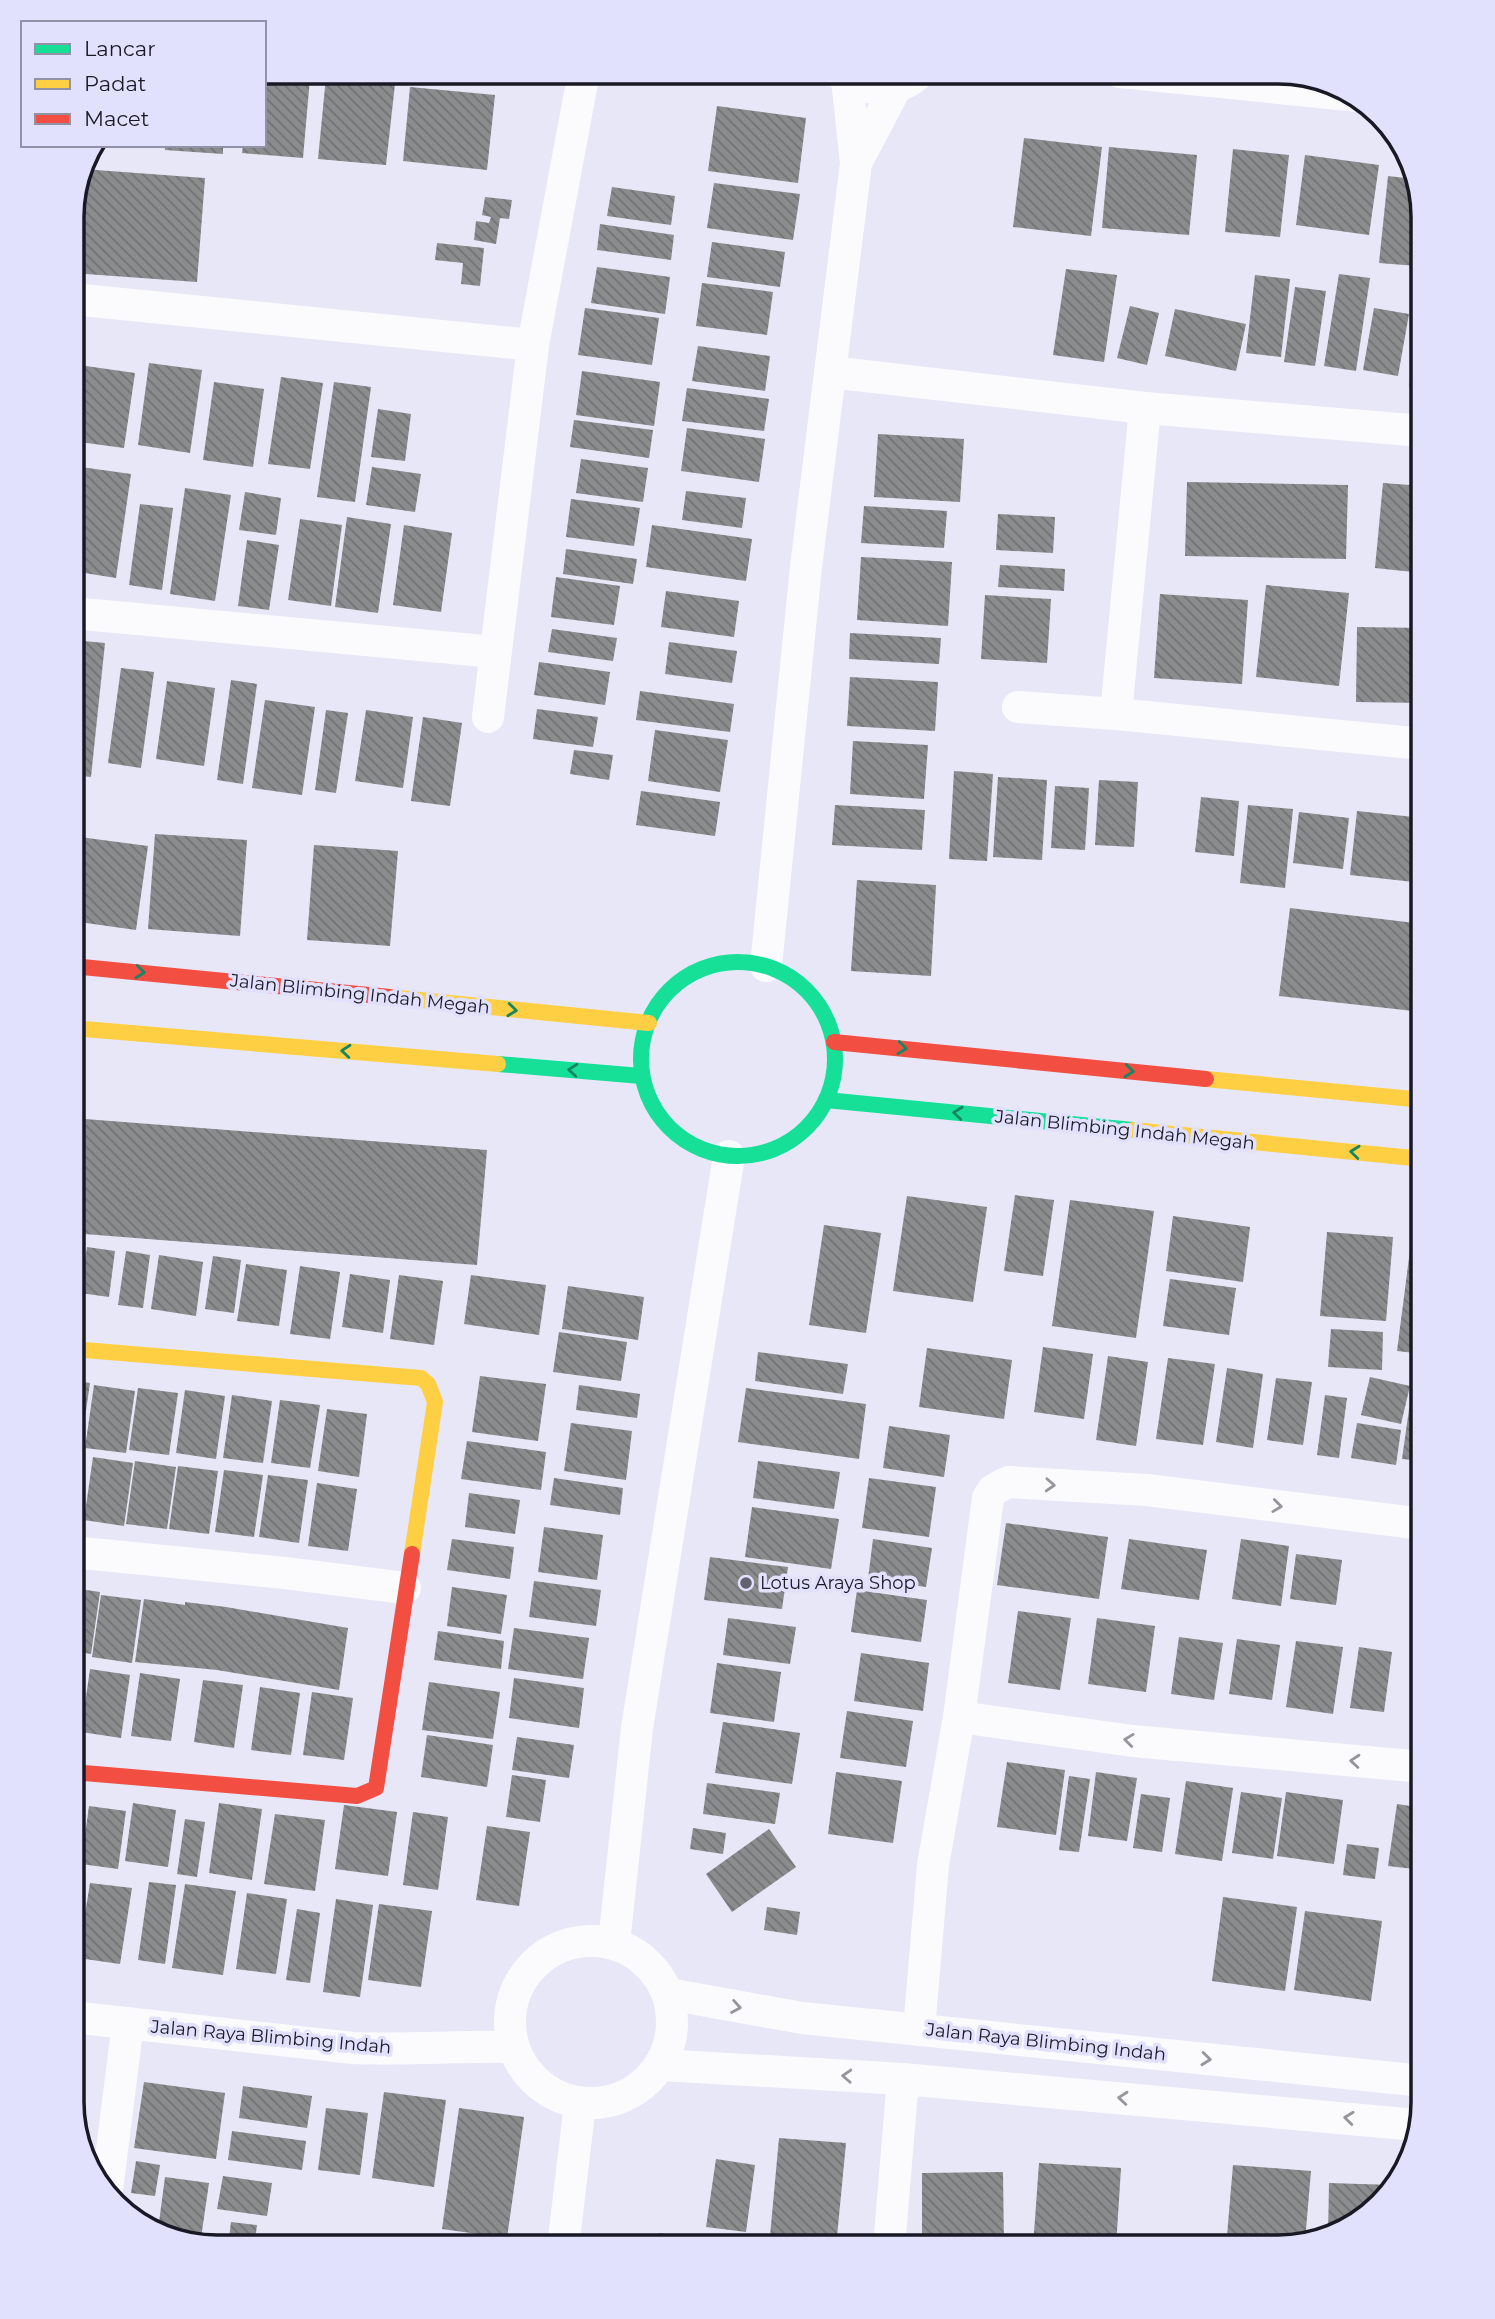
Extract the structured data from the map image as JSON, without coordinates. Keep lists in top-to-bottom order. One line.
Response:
{"streets":{"street":["Jalan Blimbing Indah Megah","Jalan Raya Blimbing Indah"]},"places":["Lotus Araya Shop"],"legend":["Lancar","Padat","Macet"]}
